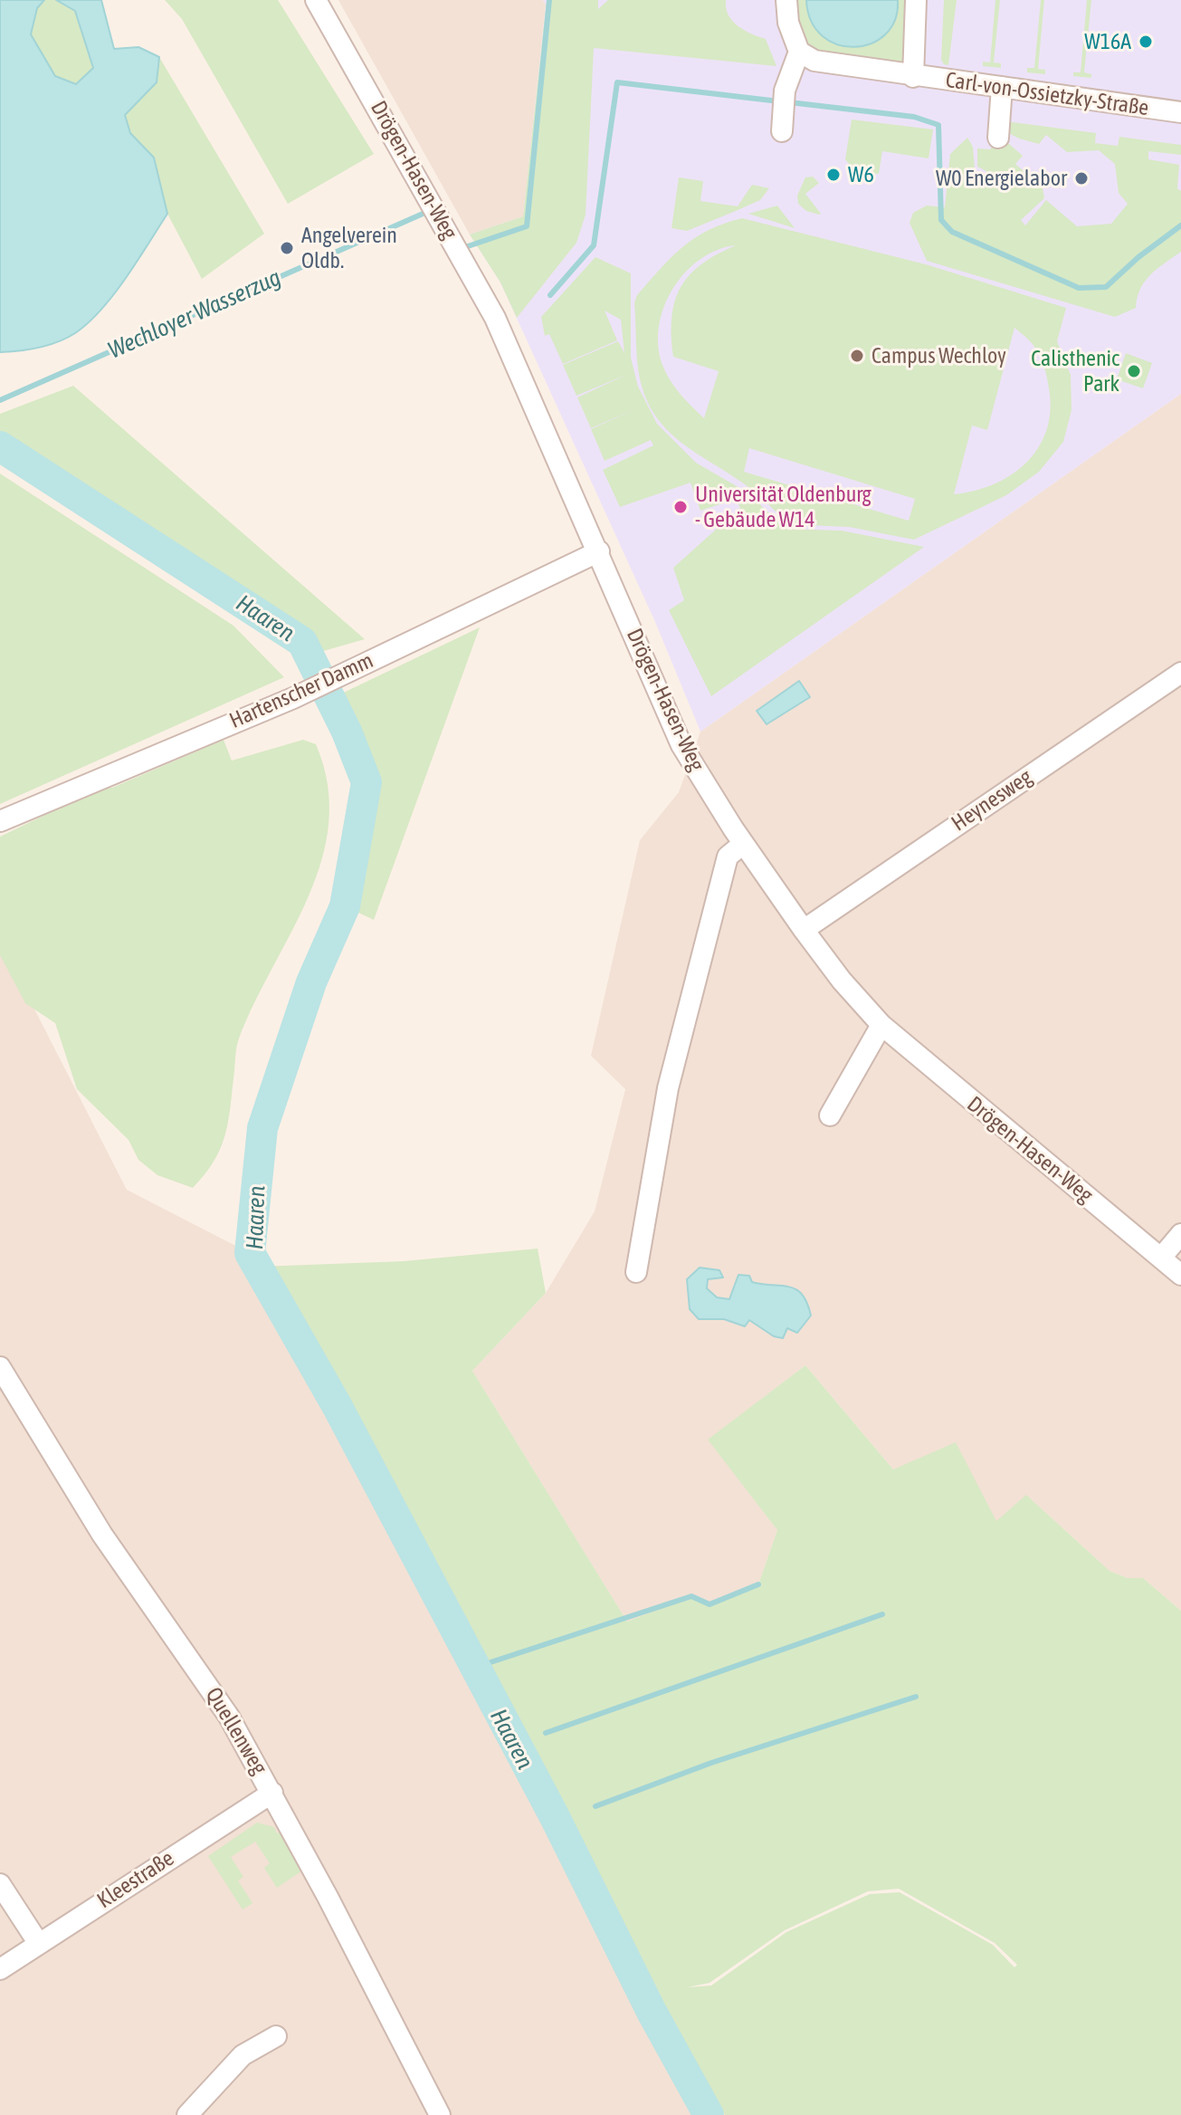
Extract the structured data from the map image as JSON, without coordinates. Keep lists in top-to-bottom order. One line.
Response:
{"streets":{"street":["Carl-von-Ossietzky-Straße","Drögen-Hasen-Weg","Hartenscher Damm","Heynesweg","Quellenweg","Kleestraße"]},"crossings":[["Drögen-Hasen-Weg","Hartenscher Damm"],["Drögen-Hasen-Weg","Heynesweg"],["Quellenweg","Kleestraße"]],"water":["Wechloyer Wasserzug","Haaren"],"places":["W16A","W6","W0 Energielabor","Angelverein Oldb.","Campus Wechloy","Calisthenic Park","Universität Oldenburg - Gebäude W14"]}
